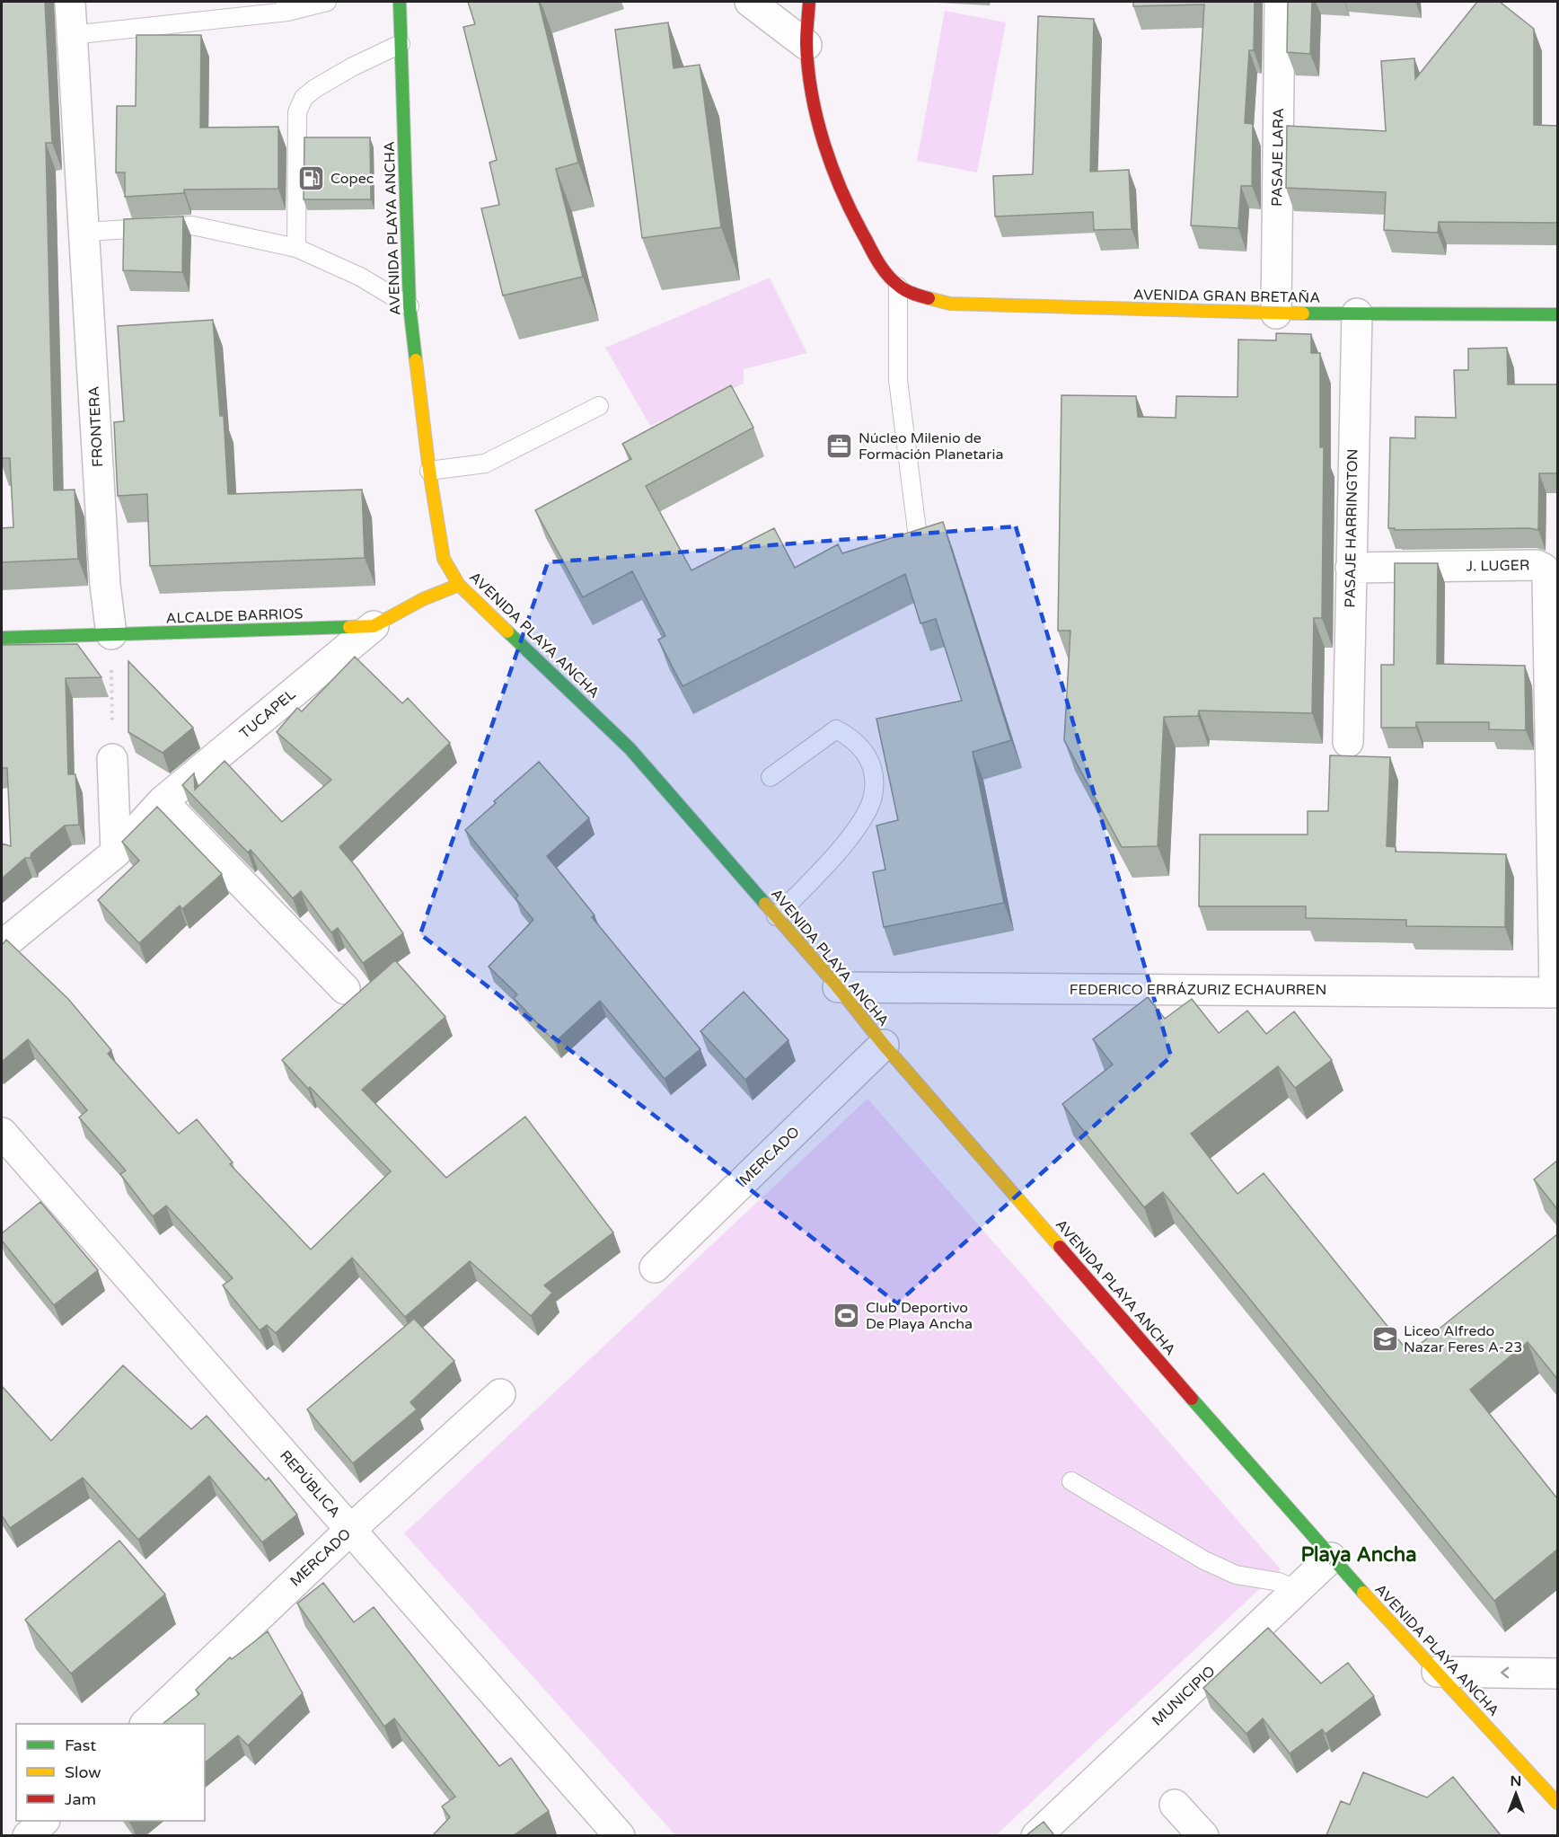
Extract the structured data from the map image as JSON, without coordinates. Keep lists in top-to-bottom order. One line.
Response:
{"streets":{"main road":["AVENIDA PLAYA ANCHA","AVENIDA GRAN BRETAÑA","ALCALDE BARRIOS"],"street":["PASAJE LARA","FRONTERA","PASAJE HARRINGTON","J. LUGER","TUCAPEL","FEDERICO ERRÁZURIZ ECHAURREN","MERCADO","REPÚBLICA","MUNICIPIO"]},"crossings":[["PASAJE LARA","AVENIDA GRAN BRETAÑA"],["AVENIDA PLAYA ANCHA","ALCALDE BARRIOS"],["AVENIDA PLAYA ANCHA","FEDERICO ERRÁZURIZ ECHAURREN"],["AVENIDA PLAYA ANCHA","MERCADO"],["AVENIDA PLAYA ANCHA","MUNICIPIO"],["AVENIDA GRAN BRETAÑA","PASAJE HARRINGTON"],["FRONTERA","ALCALDE BARRIOS"],["PASAJE HARRINGTON","J. LUGER"],["J. LUGER","FEDERICO ERRÁZURIZ ECHAURREN"],["ALCALDE BARRIOS","TUCAPEL"],["MERCADO","REPÚBLICA"]],"districts":["Playa Ancha"],"places":{"fuel station":["Copec"],"office":["Núcleo Milenio de Formación Planetaria"],"sports":["Club Deportivo De Playa Ancha"],"school or university":["Liceo Alfredo Nazar Feres A-23"]},"legend":["Fast","Slow","Jam"],"north":"top"}
